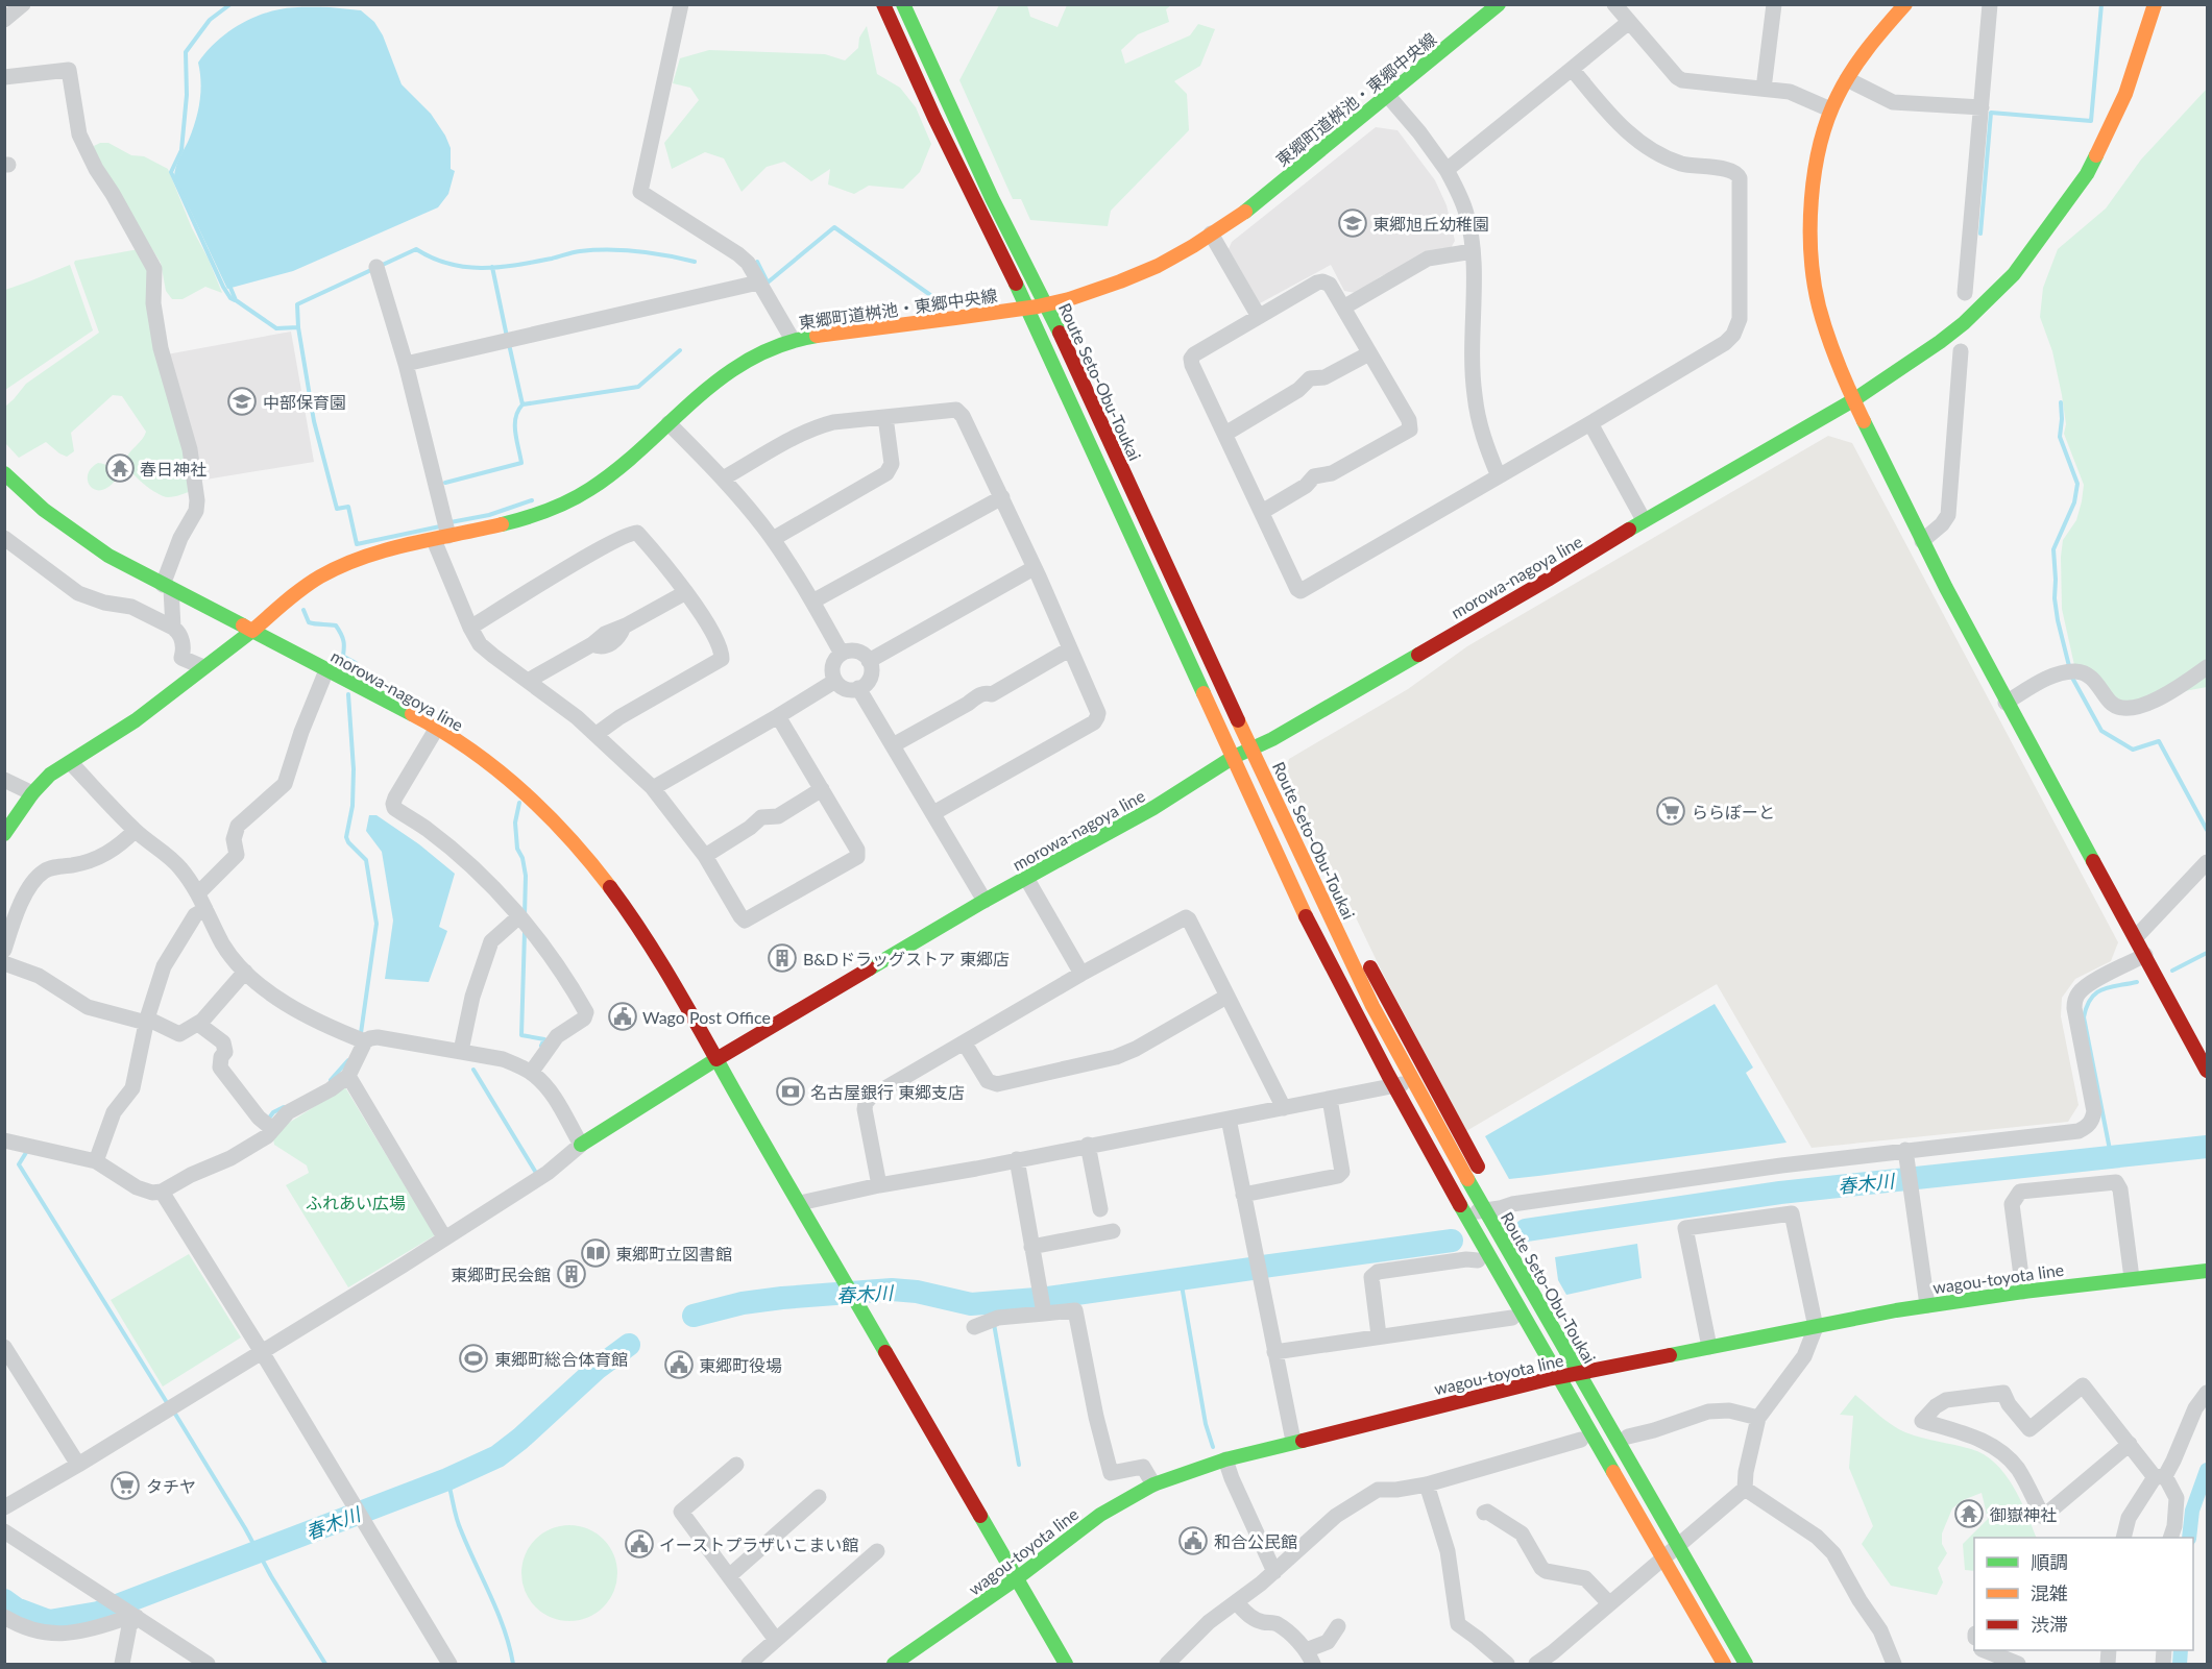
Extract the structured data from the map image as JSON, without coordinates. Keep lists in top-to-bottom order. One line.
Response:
{"streets":{"main road":["東郷町道桝池・東郷中央線","Route Seto-Obu-Toukai","morowa-nagoya line","wagou-toyota line"]},"crossings":[["東郷町道桝池・東郷中央線","Route Seto-Obu-Toukai"],["東郷町道桝池・東郷中央線","morowa-nagoya line"],["Route Seto-Obu-Toukai","morowa-nagoya line"]],"water":["春木川"],"parks":["ふれあい広場"],"places":{"school or university":["東郷旭丘幼稚園","中部保育園"],"temple":["春日神社","御嶽神社"],"supermarket":["ららぽーと","タチヤ"],"building":["B&Dドラッグストア 東郷店","東郷町民会館"],"public building":["Wago Post Office","東郷町役場","和合公民館","イーストプラザいこまい館"],"bank":["名古屋銀行 東郷支店"],"library":["東郷町立図書館"],"sports":["東郷町総合体育館"]},"legend":["順調","混雑","渋滞"]}
